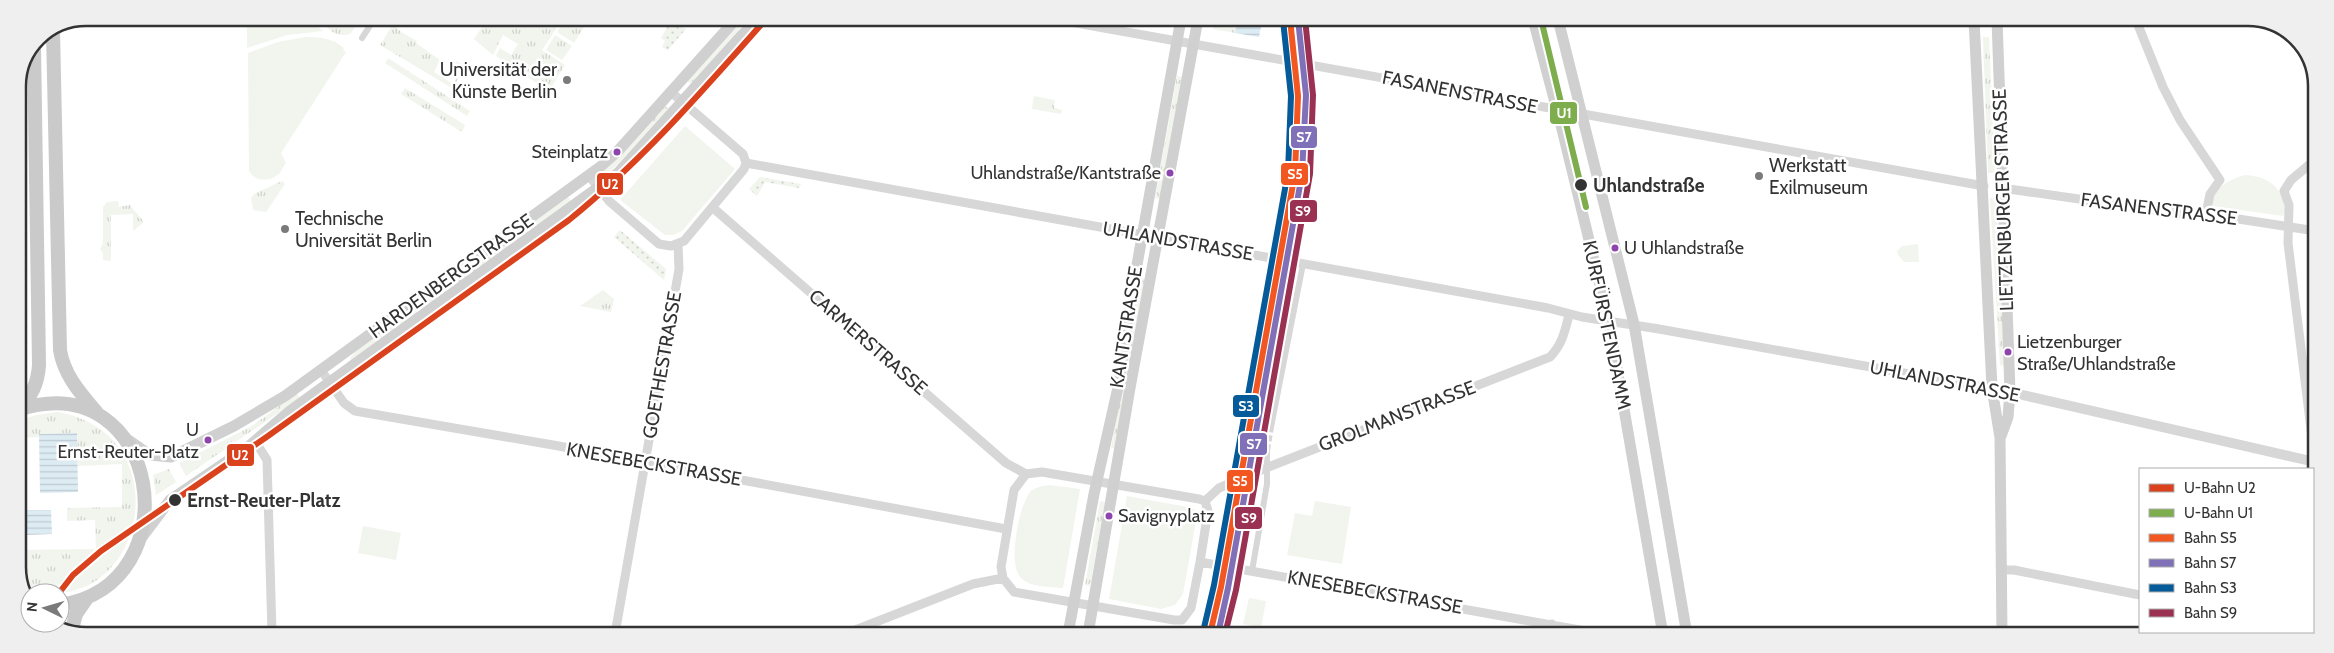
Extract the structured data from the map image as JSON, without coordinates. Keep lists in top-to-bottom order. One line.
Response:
{"streets":{"main road":["LIETZENBURGER STRASSE","HARDENBERGSTRASSE","KURFÜRSTENDAMM","KANTSTRASSE"],"street":["FASANENSTRASSE","UHLANDSTRASSE","CARMERSTRASSE","GOETHESTRASSE","GROLMANSTRASSE","KNESEBECKSTRASSE"]},"crossings":[["FASANENSTRASSE","LIETZENBURGER STRASSE"],["FASANENSTRASSE","KURFÜRSTENDAMM"],["FASANENSTRASSE","KANTSTRASSE"],["LIETZENBURGER STRASSE","UHLANDSTRASSE"],["UHLANDSTRASSE","KURFÜRSTENDAMM"],["UHLANDSTRASSE","KANTSTRASSE"],["UHLANDSTRASSE","GROLMANSTRASSE"],["HARDENBERGSTRASSE","KNESEBECKSTRASSE"],["GOETHESTRASSE","KNESEBECKSTRASSE"]],"places":["Universität der Künste Berlin","Steinplatz","Uhlandstraße/Kantstraße","Werkstatt Exilmuseum","Uhlandstraße","Technische Universität Berlin","U Uhlandstraße","Lietzenburger Straße/Uhlandstraße","U Ernst-Reuter-Platz","Ernst-Reuter-Platz","Savignyplatz"],"lines":["metro line U2","metro line U1","rail line S5","rail line S7","rail line S3","rail line S9"],"legend":["U-Bahn U2","U-Bahn U1","Bahn S5","Bahn S7","Bahn S3","Bahn S9"],"north":"left"}
